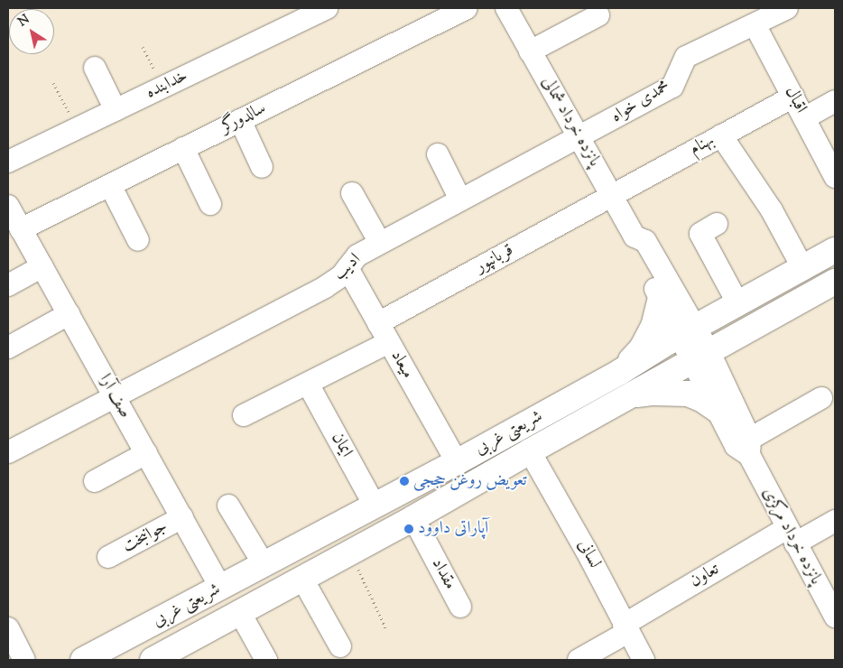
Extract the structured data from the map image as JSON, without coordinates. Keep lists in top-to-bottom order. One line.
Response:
{"streets":{"main road":["شریعتی غربی"],"street":["خدابنده","اقبال","محمدی خواه","سالدورگر","پانزده خرداد شمالی","بهنام","قربانپور","ادیب","میعاد","صف آرا","ایمان","پانزده خرداد مرکزی","جوانبخت","لسانی","مقداد","تعاون"]},"crossings":[["اقبال","محمدی خواه"],["اقبال","بهنام"],["محمدی خواه","پانزده خرداد شمالی"],["محمدی خواه","ادیب"],["سالدورگر","صف آرا"],["پانزده خرداد شمالی","بهنام"],["پانزده خرداد شمالی","قربانپور"],["پانزده خرداد شمالی","ادیب"],["پانزده خرداد شمالی","شریعتی غربی"],["پانزده خرداد شمالی","پانزده خرداد مرکزی"],["بهنام","قربانپور"],["قربانپور","میعاد"],["ادیب","میعاد"],["ادیب","صف آرا"],["میعاد","شریعتی غربی"],["صف آرا","شریعتی غربی"],["صف آرا","جوانبخت"],["شریعتی غربی","ایمان"],["شریعتی غربی","پانزده خرداد مرکزی"],["شریعتی غربی","لسانی"],["شریعتی غربی","مقداد"],["پانزده خرداد مرکزی","تعاون"],["لسانی","تعاون"]],"places":["تعویض روغن حججی","آپاراتی داوود"],"north":"top left"}
